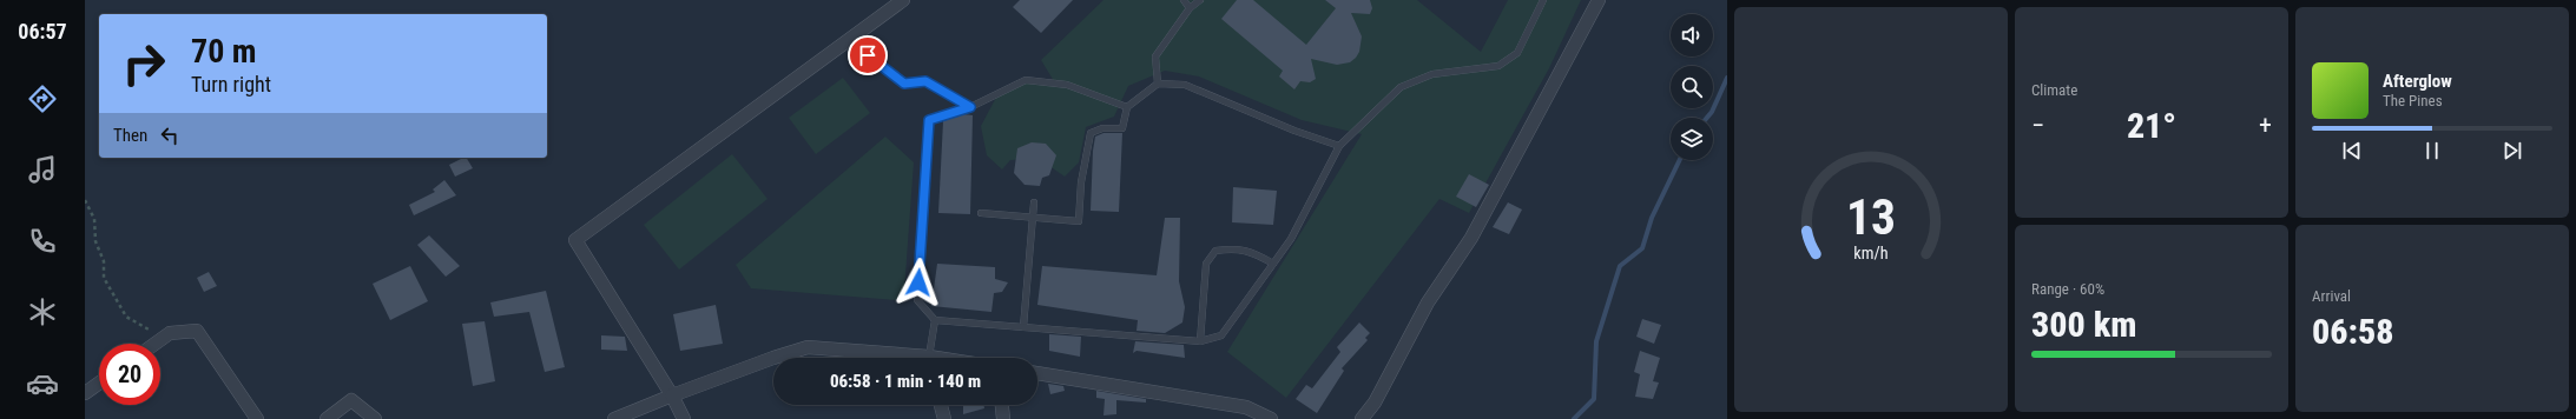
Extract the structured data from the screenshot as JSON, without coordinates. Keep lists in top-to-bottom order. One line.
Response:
{"page":{"tabs":"06:57","tile":["Climate",["Range · 60%","300 km"],["Arrival","06:58"]],"turn":["70 m","Turn right"],"song":["Afterglow","The Pines"],"heat":["−","21°","+"],"then":"Then","limit":"20","trip":"06:58 · 1 min · 140 m","gauge":["13","km/h"]}}
